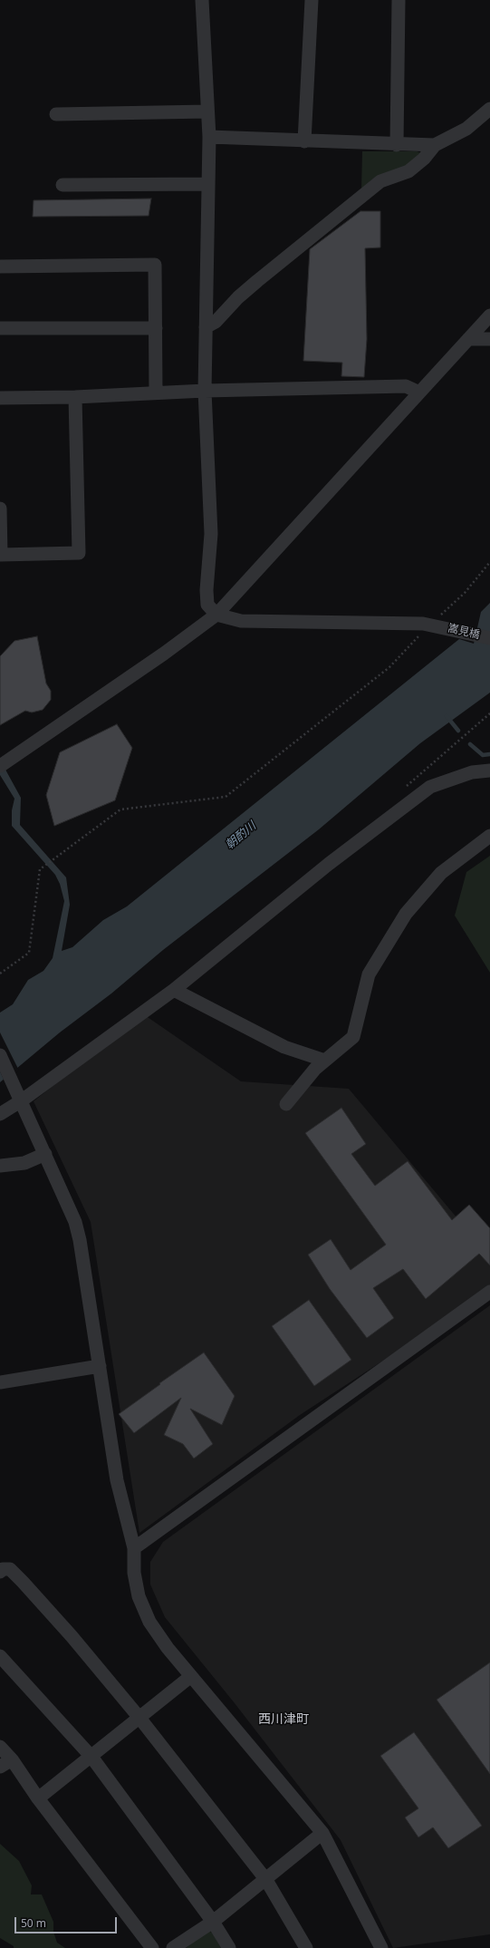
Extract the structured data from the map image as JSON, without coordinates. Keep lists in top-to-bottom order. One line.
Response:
{"streets":{"street":["嵩見橋"]},"districts":["西川津町"],"water":["朝酌川"],"scale_bar":"50 m"}
